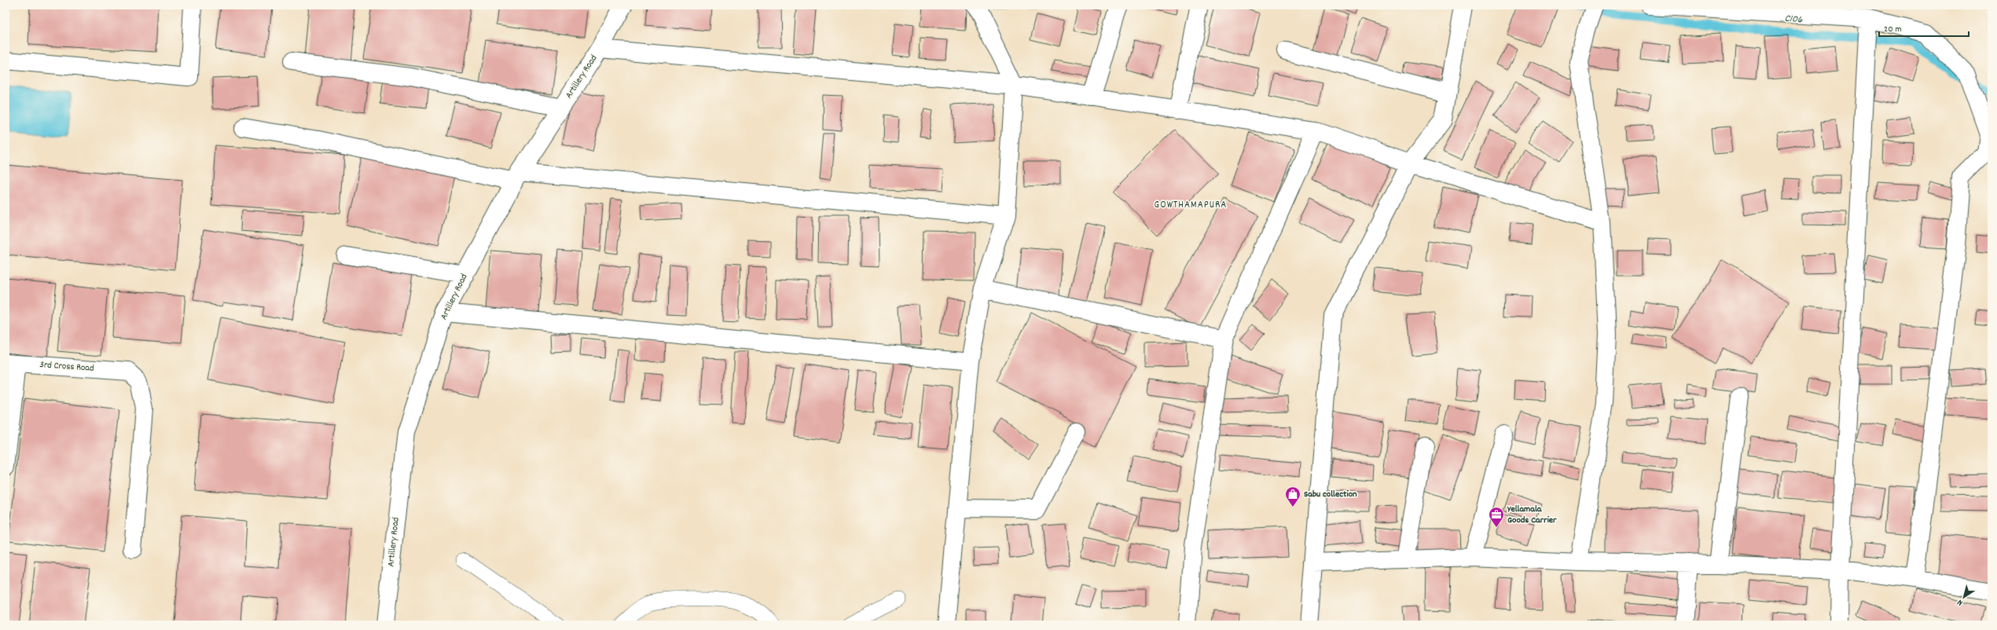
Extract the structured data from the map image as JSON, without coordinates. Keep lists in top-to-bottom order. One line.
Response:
{"streets":{"street":["Artillery Road","3rd Cross Road"]},"districts":["GOWTHAMAPURA"],"water":["C106"],"places":{"shop":["Sabu collection"],"office":["Yellamala Goods Carrier"]},"scale_bar":"20 m","north":"bottom left"}
